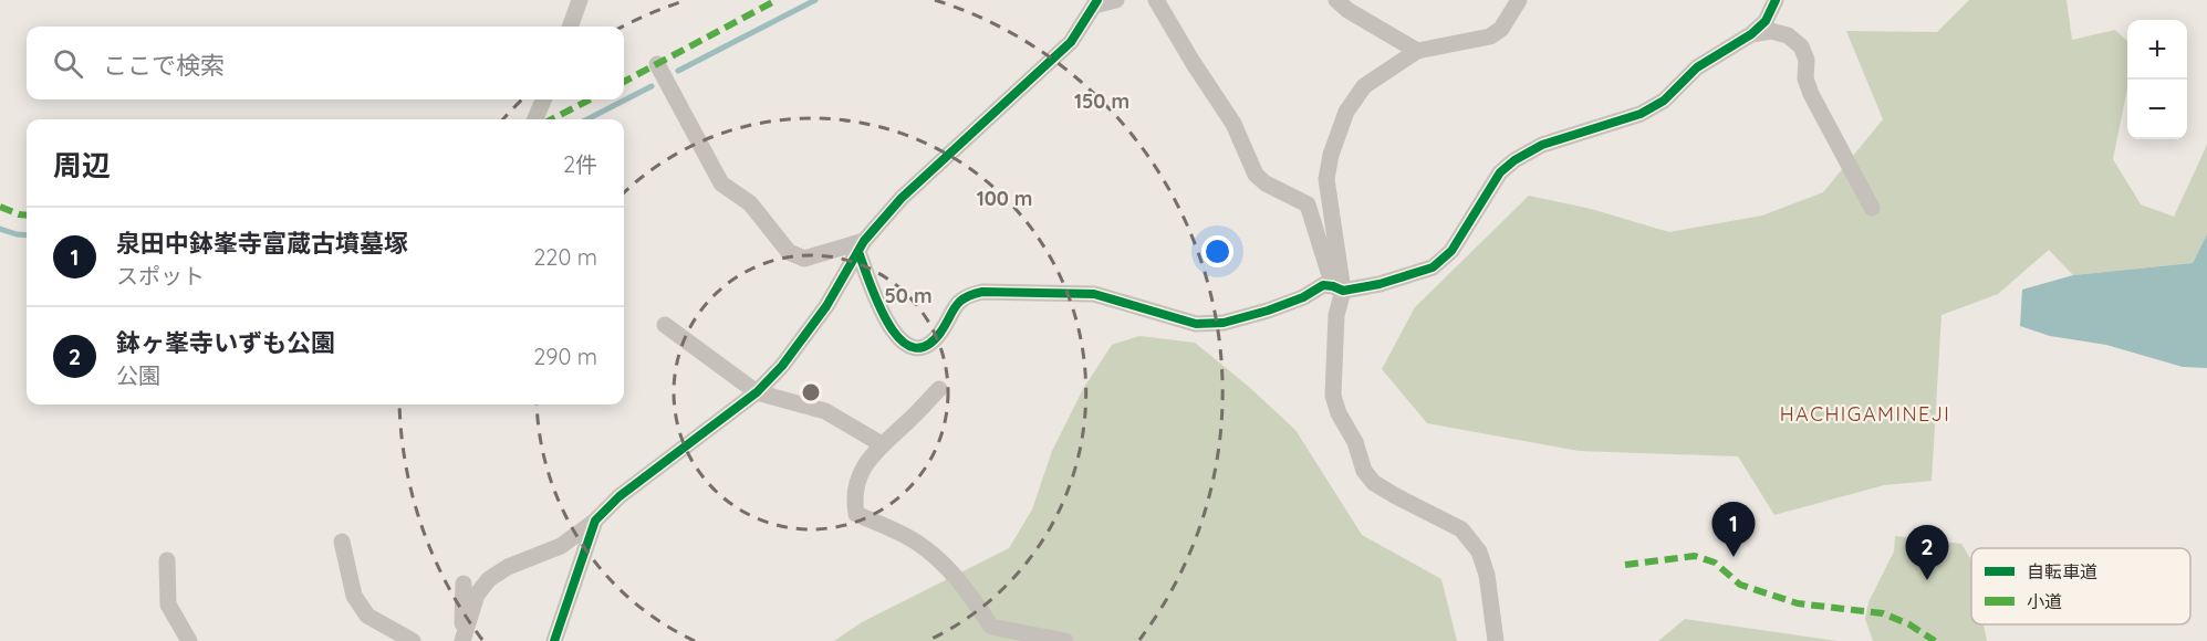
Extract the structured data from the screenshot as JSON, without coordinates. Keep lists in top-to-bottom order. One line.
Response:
{"districts":["HACHIGAMINEJI"],"legend":["自転車道","小道"],"page":{"map_buttons":["+","−"],"search":"ここで検索","heading":["周辺","2件"],"list":[{"mark":"1","name":"泉田中鉢峯寺富蔵古墳墓塚","note":"スポット","value":"220 m"},{"mark":"2","name":"鉢ヶ峯寺いずも公園","note":"公園","value":"290 m"}],"pins":["1","2"]},"rings":["150 m","100 m","50 m"]}
